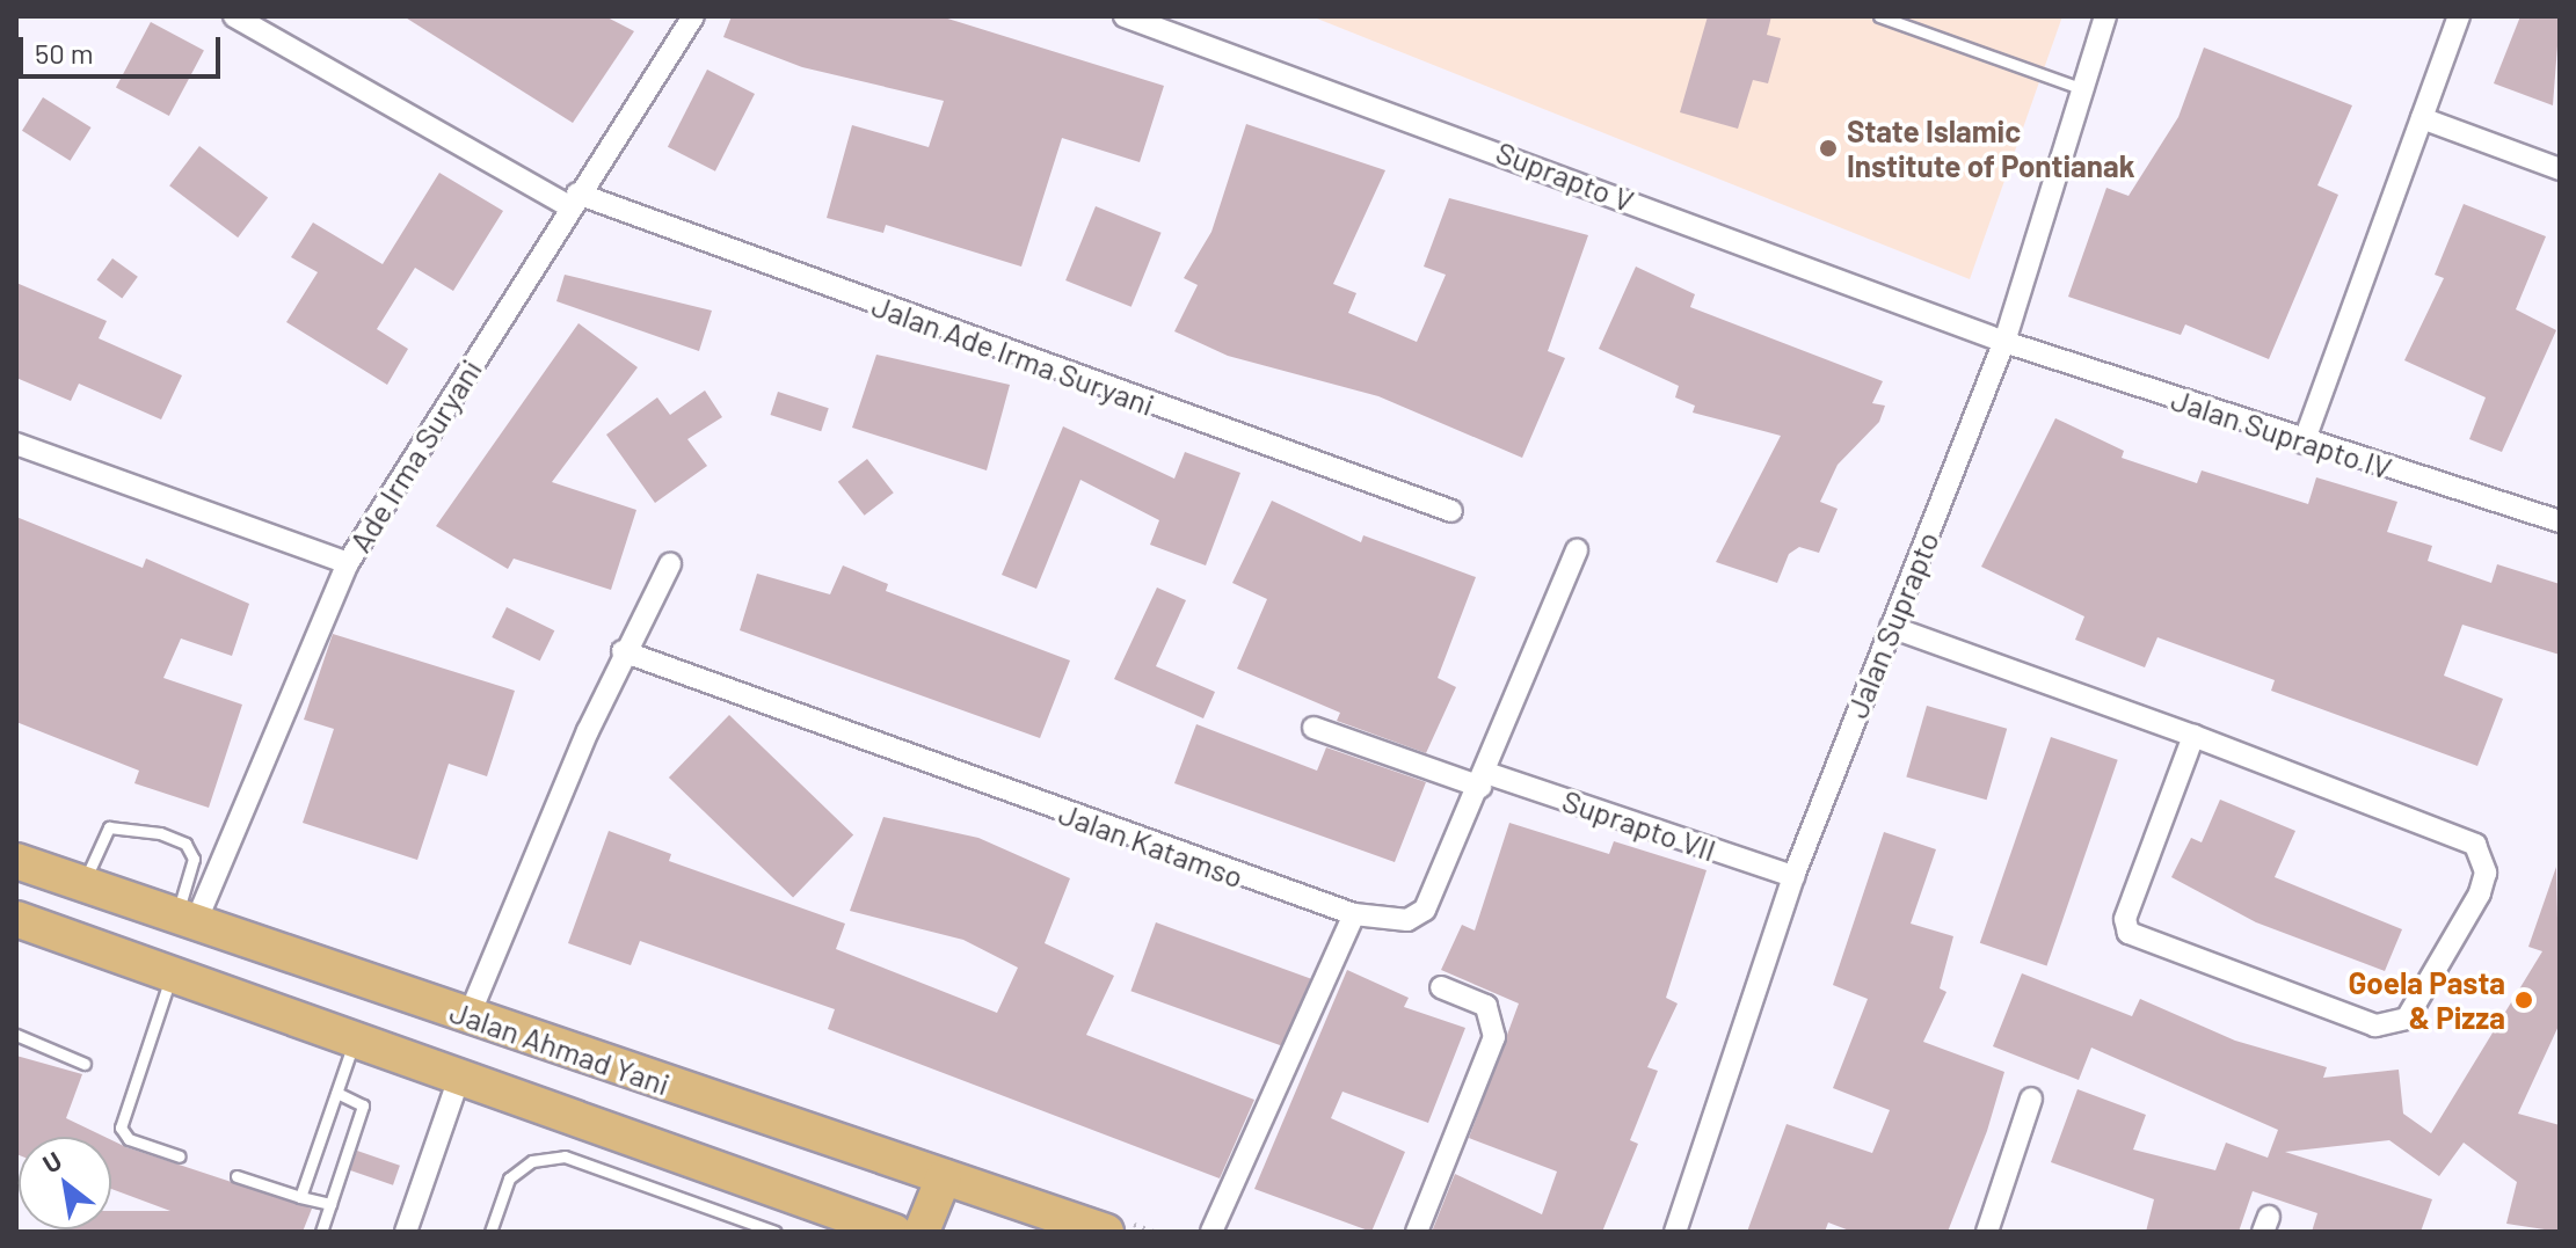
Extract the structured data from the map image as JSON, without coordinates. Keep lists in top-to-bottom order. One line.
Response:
{"streets":{"main road":["Jalan Ahmad Yani"],"street":["Suprapto V","Jalan Ade Irma Suryani","Jalan Suprapto IV","Ade Irma Suryani","Jalan Suprapto","Suprapto VII","Jalan Katamso"]},"crossings":[["Suprapto V","Jalan Suprapto IV"],["Suprapto V","Jalan Suprapto"],["Jalan Ade Irma Suryani","Ade Irma Suryani"],["Jalan Suprapto IV","Jalan Suprapto"],["Ade Irma Suryani","Jalan Ahmad Yani"],["Jalan Suprapto","Suprapto VII"],["Suprapto VII","Jalan Katamso"]],"places":["State Islamic Institute of Pontianak","Goela Pasta & Pizza"],"scale_bar":"50 m","north":"top left"}
